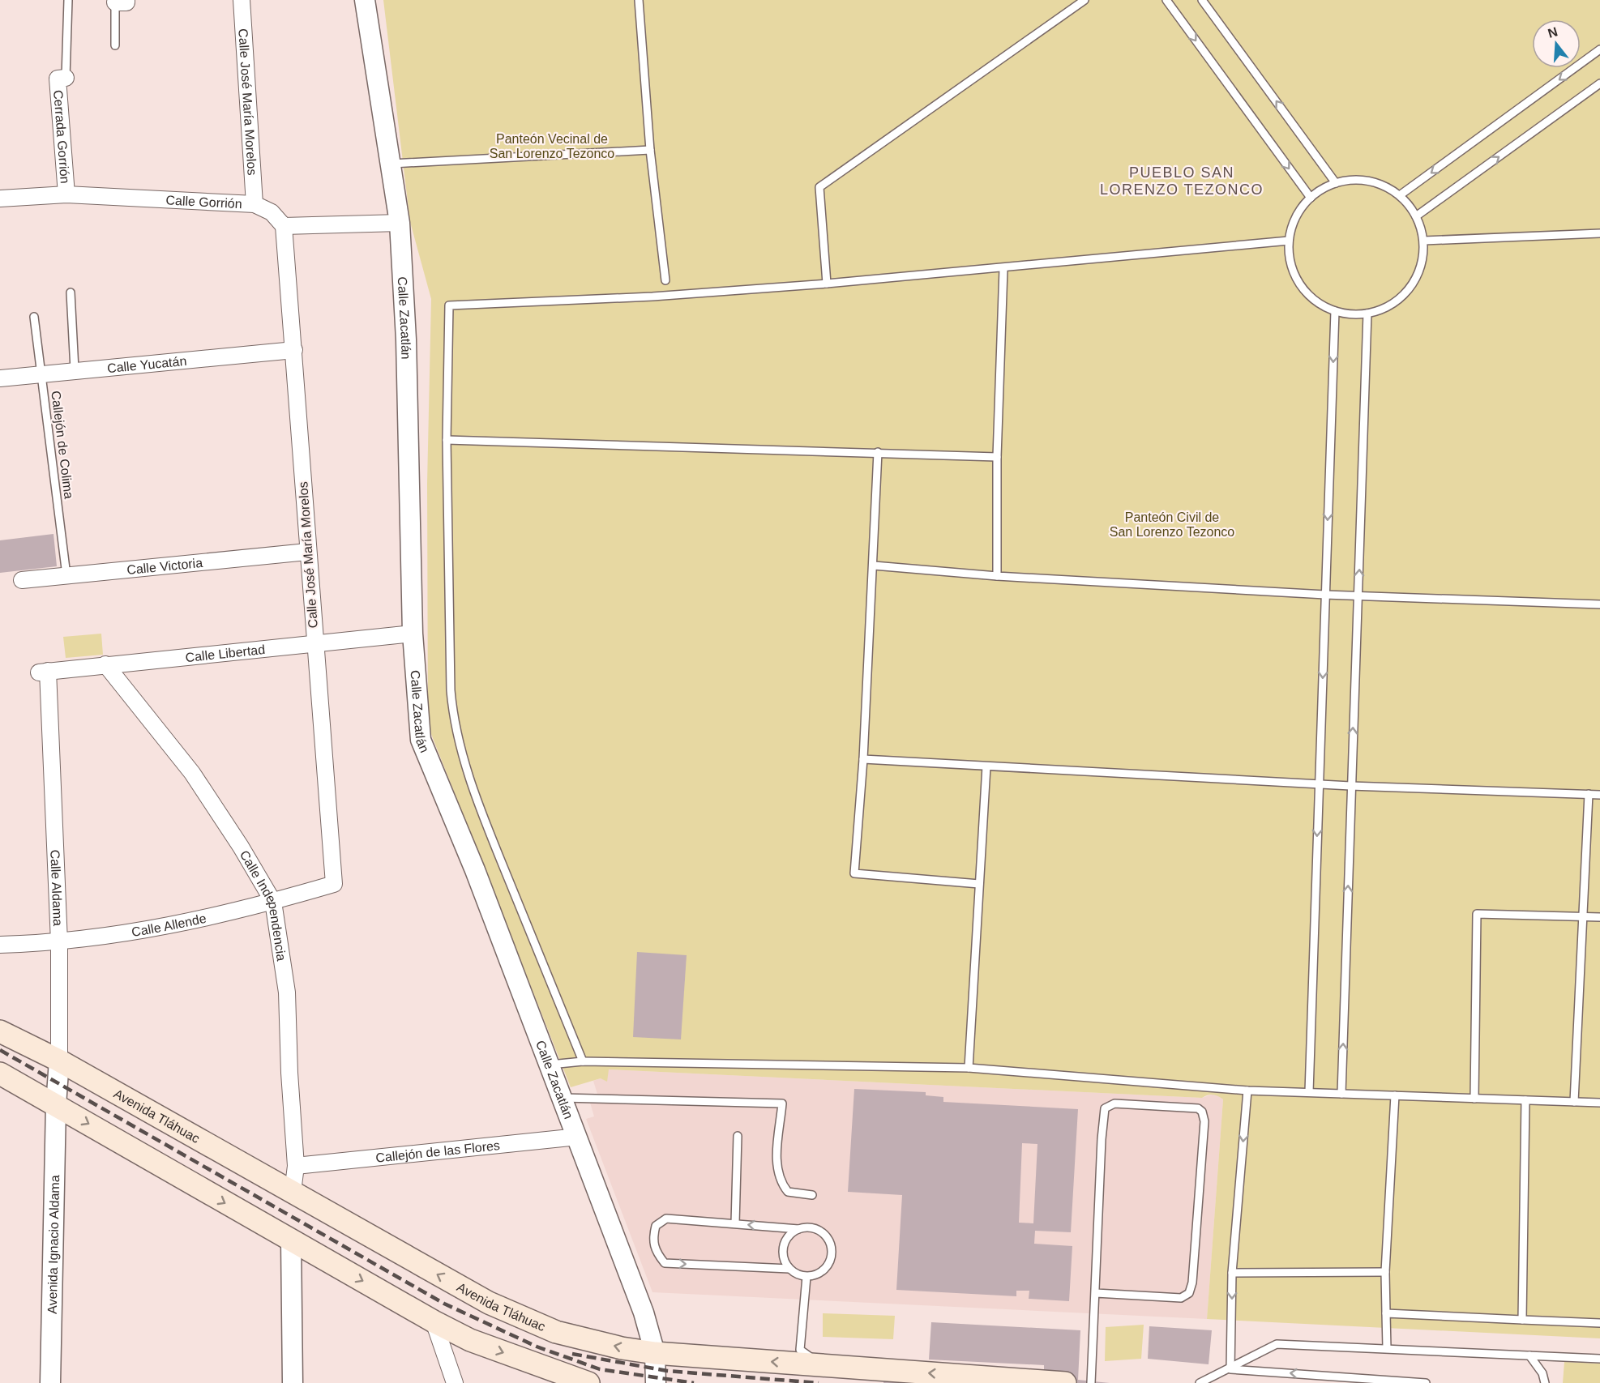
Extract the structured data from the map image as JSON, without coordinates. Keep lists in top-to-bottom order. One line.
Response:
{"streets":{"main road":["Avenida Tláhuac"],"street":["Calle José María Morelos","Cerrada Gorrión","Calle Gorrión","Calle Zacatlán","Calle Yucatán","Calle Victoria","Calle Libertad","Calle Aldama","Calle Independencia","Calle Allende","Callejón de las Flores","Avenida Ignacio Aldama"],"lane":["Callejón de Colima"]},"crossings":[["Calle José María Morelos","Calle Gorrión"],["Calle José María Morelos","Calle Yucatán"],["Calle José María Morelos","Calle Victoria"],["Calle José María Morelos","Calle Libertad"],["Calle José María Morelos","Calle Allende"],["Cerrada Gorrión","Calle Gorrión"],["Calle Zacatlán","Calle Libertad"],["Calle Zacatlán","Avenida Tláhuac"],["Calle Zacatlán","Callejón de las Flores"],["Calle Yucatán","Callejón de Colima"],["Callejón de Colima","Calle Victoria"],["Calle Libertad","Calle Aldama"],["Calle Libertad","Calle Independencia"],["Calle Aldama","Calle Allende"],["Calle Aldama","Avenida Tláhuac"],["Calle Aldama","Avenida Ignacio Aldama"],["Calle Independencia","Calle Allende"],["Calle Independencia","Avenida Tláhuac"],["Calle Independencia","Callejón de las Flores"]],"districts":["PUEBLO SAN LORENZO TEZONCO"],"parks":["Panteón Vecinal de San Lorenzo Tezonco","Panteón Civil de San Lorenzo Tezonco"],"north":"top"}
